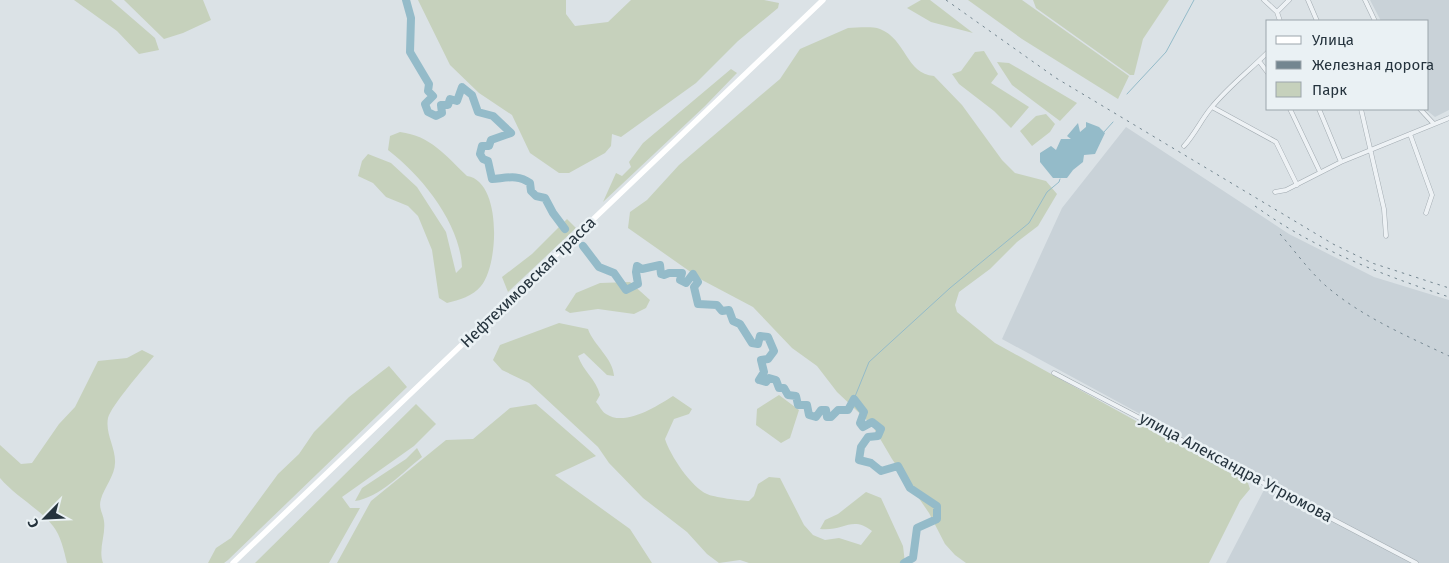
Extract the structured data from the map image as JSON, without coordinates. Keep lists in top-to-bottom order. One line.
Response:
{"streets":{"main road":["Нефтехимовская трасса"],"street":["улица Александра Угрюмова"]},"legend":["Улица","Железная дорога","Парк"],"north":"bottom left"}
